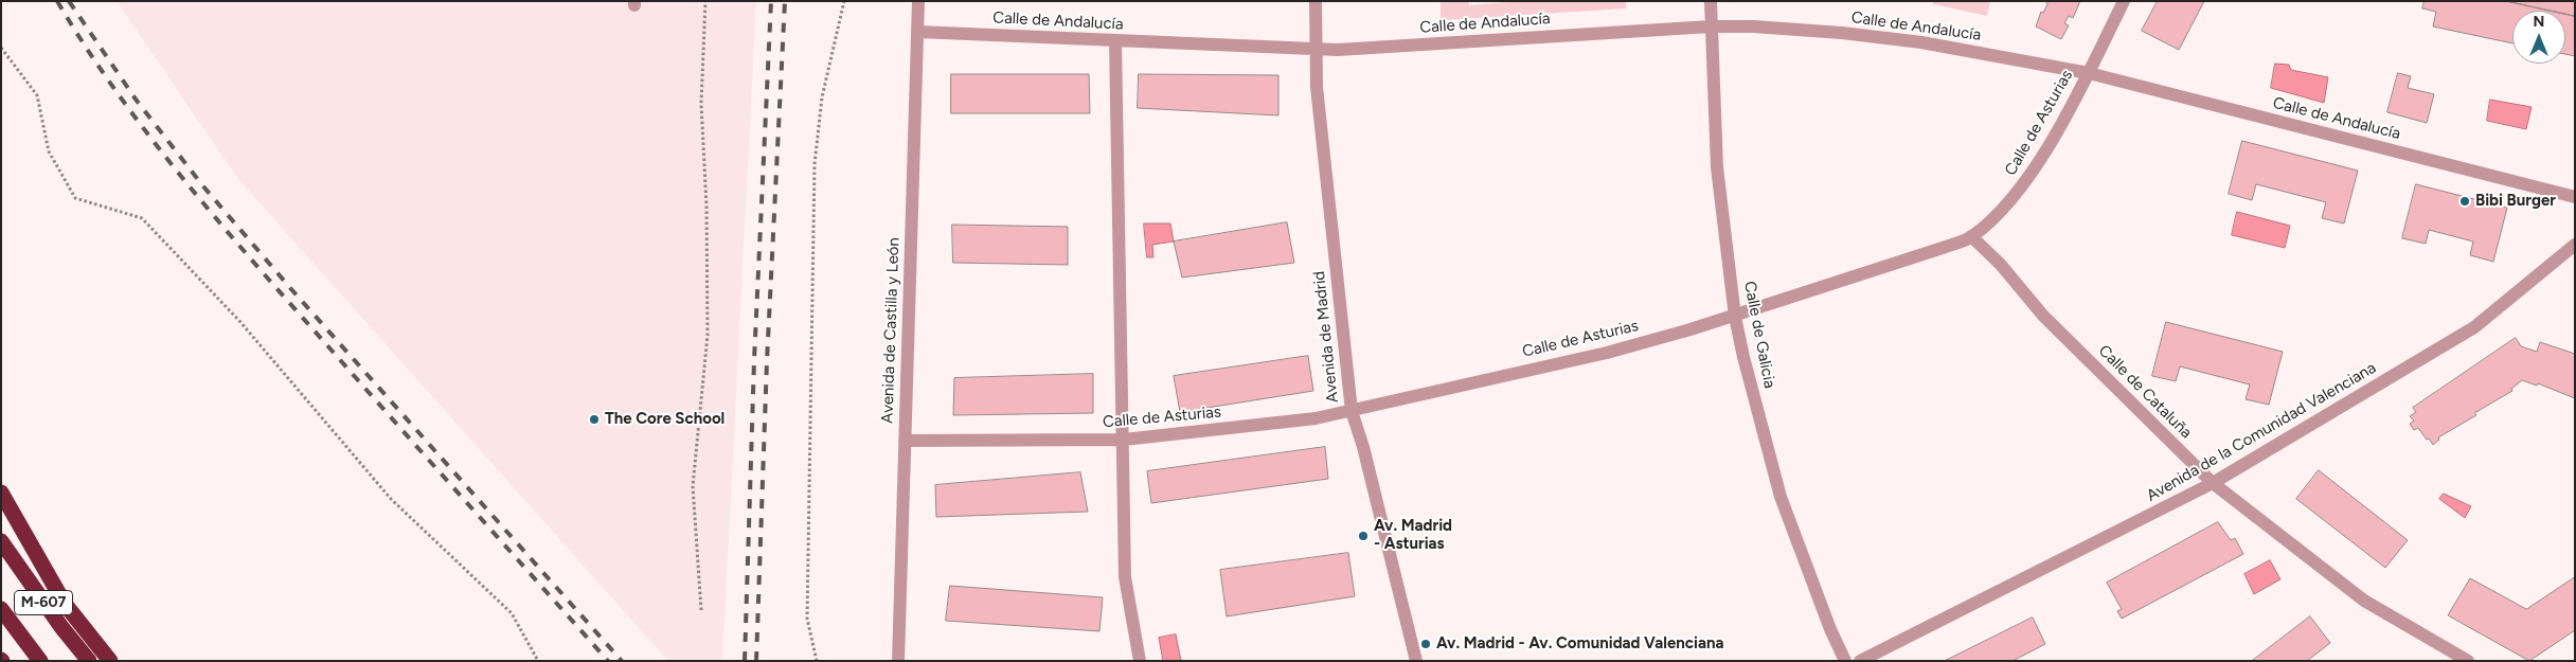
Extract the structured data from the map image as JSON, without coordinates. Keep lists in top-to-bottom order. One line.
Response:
{"streets":{"highway":["M-607"],"street":["Calle de Andalucía","Calle de Asturias","Avenida de Castilla y León","Calle de Galicia","Avenida de Madrid","Calle de Cataluña","Avenida de la Comunidad Valenciana"]},"crossings":[["Calle de Andalucía","Calle de Asturias"],["Calle de Andalucía","Avenida de Castilla y León"],["Calle de Andalucía","Calle de Galicia"],["Calle de Andalucía","Avenida de Madrid"],["Calle de Asturias","Avenida de Castilla y León"],["Calle de Asturias","Calle de Galicia"],["Calle de Asturias","Avenida de Madrid"],["Calle de Asturias","Calle de Cataluña"],["Calle de Cataluña","Avenida de la Comunidad Valenciana"]],"places":["Bibi Burger","The Core School","Av. Madrid - Asturias","Av. Madrid - Av. Comunidad Valenciana"],"north":"top"}
